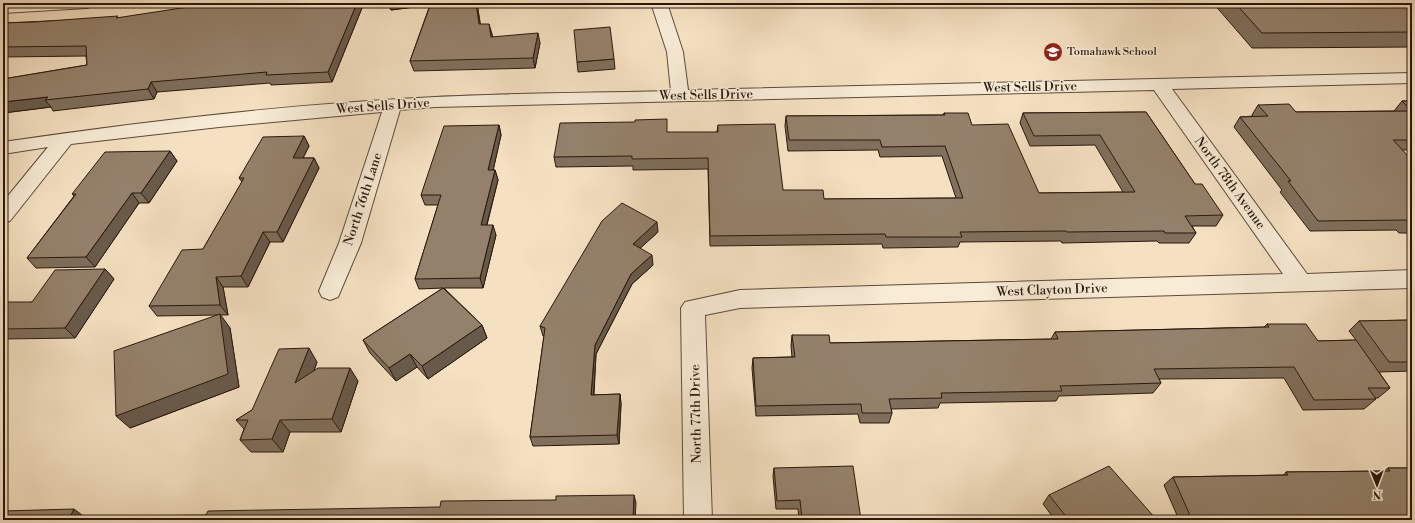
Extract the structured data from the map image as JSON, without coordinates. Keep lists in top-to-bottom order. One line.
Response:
{"streets":{"street":["West Sells Drive","North 78th Avenue","North 76th Lane","West Clayton Drive","North 77th Drive"]},"crossings":[["West Sells Drive","North 78th Avenue"],["West Sells Drive","North 76th Lane"],["North 78th Avenue","West Clayton Drive"],["West Clayton Drive","North 77th Drive"]],"places":{"school or university":["Tomahawk School"]},"north":"bottom"}
